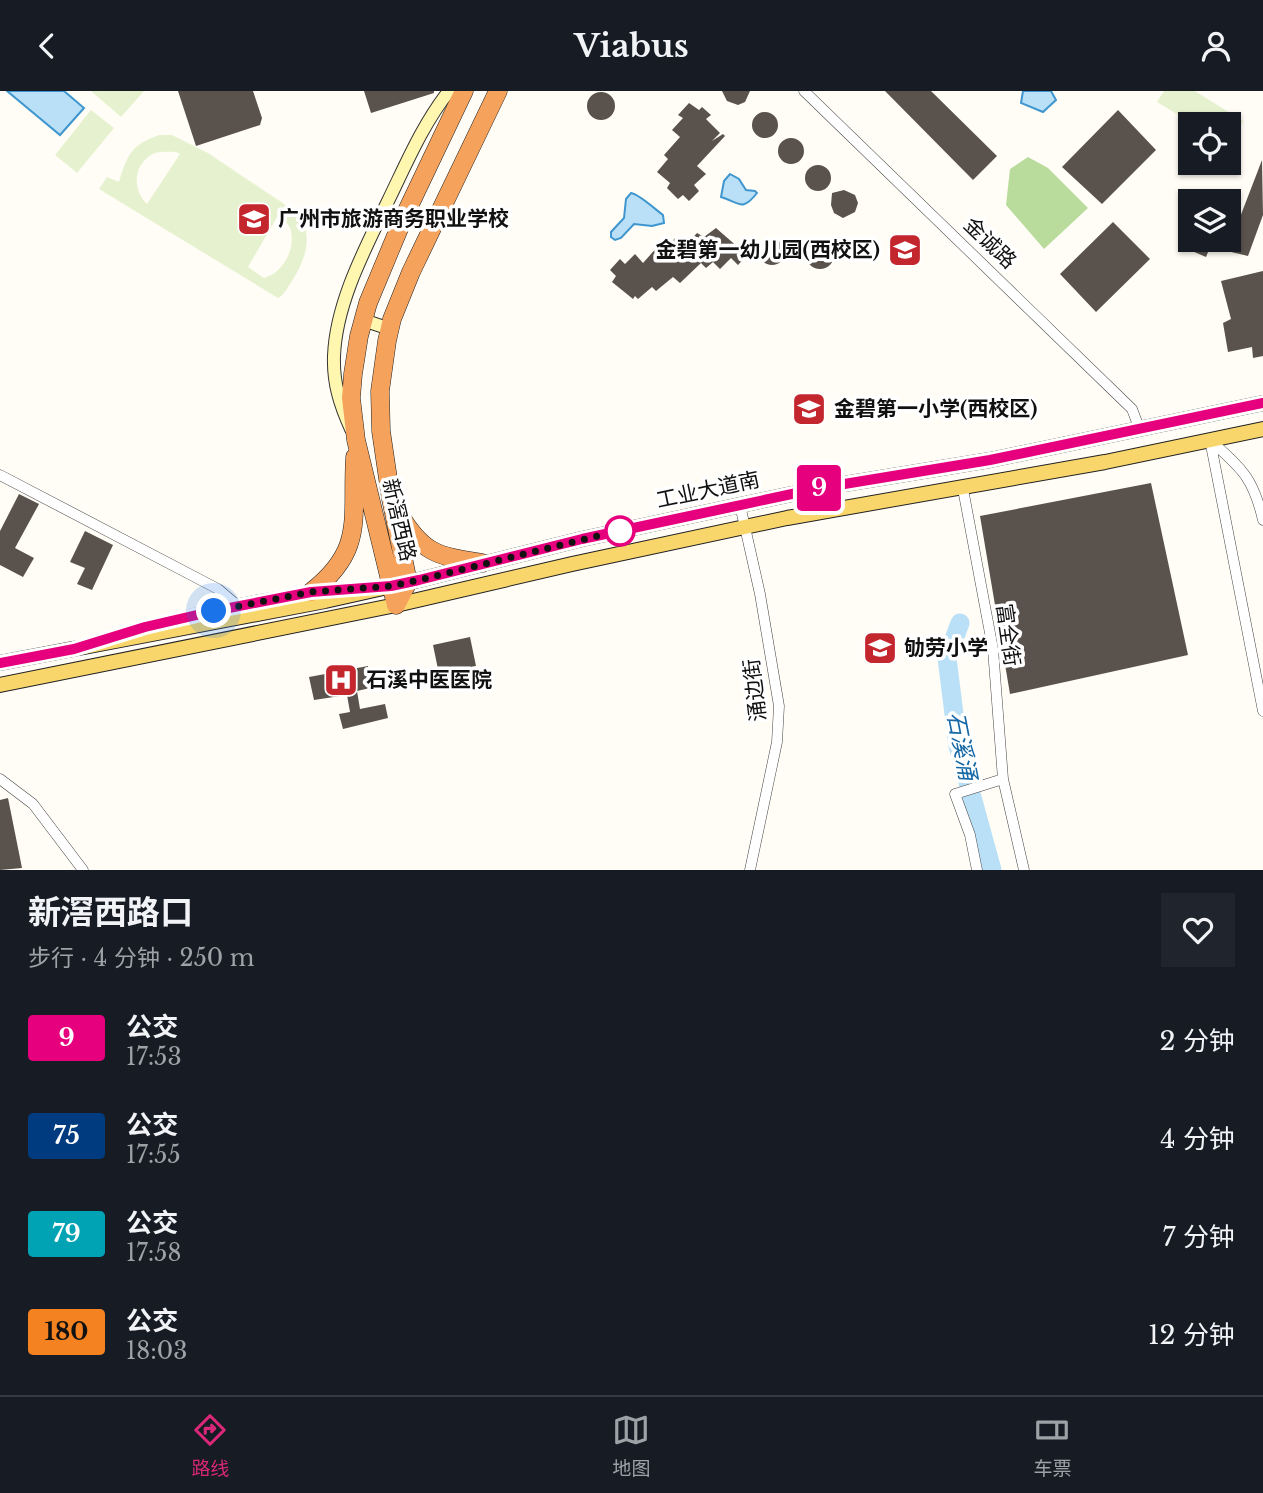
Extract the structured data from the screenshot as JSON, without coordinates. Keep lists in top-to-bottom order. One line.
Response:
{"streets":{"highway":["新滘西路"],"main road":["工业大道南"],"street":["金诚路","富全街","涌边街"]},"crossings":[["金诚路","工业大道南"],["工业大道南","新滘西路"],["工业大道南","涌边街"]],"water":["石溪涌"],"places":{"school or university":["广州市旅游商务职业学校","金碧第一幼儿园(西校区)","金碧第一小学(西校区)","劬劳小学"],"hospital":["石溪中医医院"]},"lines":["bus line 9"],"page":{"header":"Viabus","on_map":"9","heading":["新滘西路口","步行 · 4 分钟 · 250 m"],"list":[{"mark":"9","name":"公交","note":"17:53","value":"2 分钟"},{"mark":"75","name":"公交","note":"17:55","value":"4 分钟"},{"mark":"79","name":"公交","note":"17:58","value":"7 分钟"},{"mark":"180","name":"公交","note":"18:03","value":"12 分钟"}],"tabs":["路线","地图","车票"]}}
